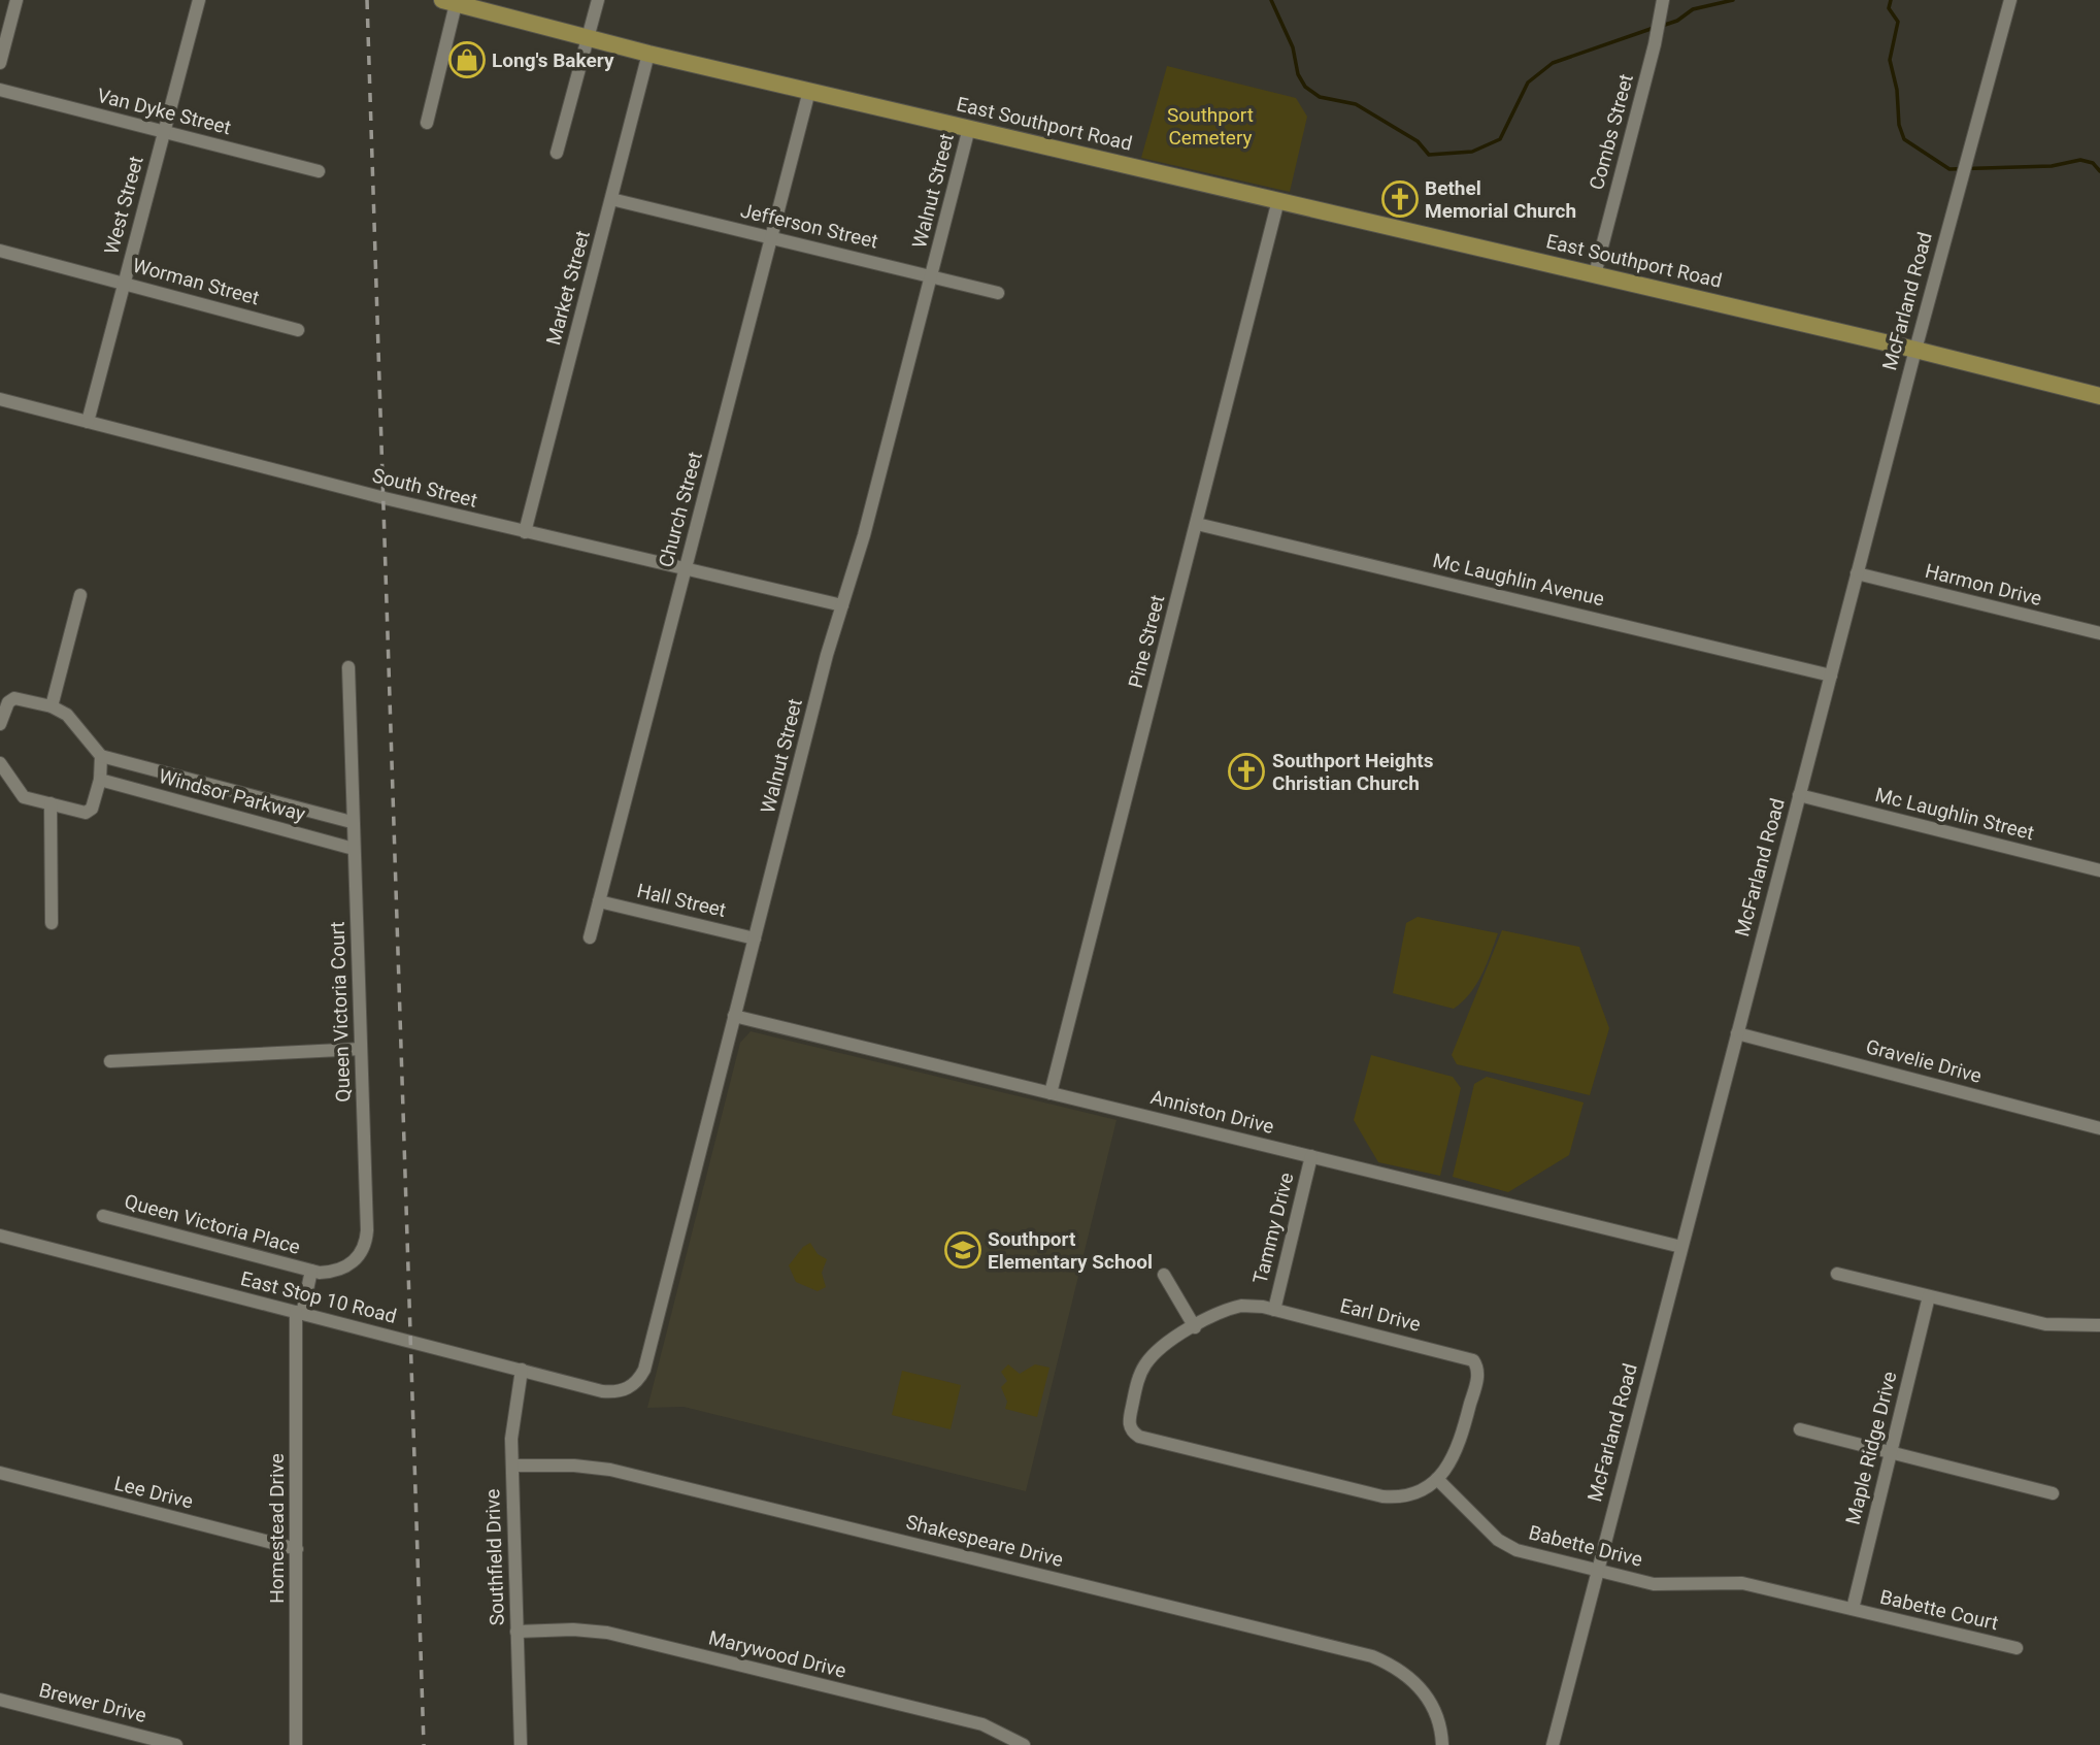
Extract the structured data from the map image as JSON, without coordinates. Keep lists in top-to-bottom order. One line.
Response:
{"streets":{"main road":["East Southport Road"],"street":["Van Dyke Street","Combs Street","Walnut Street","West Street","Jefferson Street","Worman Street","Market Street","McFarland Road","South Street","Church Street","Mc Laughlin Avenue","Harmon Drive","Pine Street","Windsor Parkway","Mc Laughlin Street","Hall Street","Queen Victoria Court","Gravelie Drive","Anniston Drive","Queen Victoria Place","Tammy Drive","East Stop 10 Road","Earl Drive","Maple Ridge Drive","Lee Drive","Homestead Drive","Shakespeare Drive","Babette Drive","Southfield Drive","Babette Court","Marywood Drive","Brewer Drive"]},"crossings":[["Van Dyke Street","West Street"],["East Southport Road","Combs Street"],["East Southport Road","Walnut Street"],["East Southport Road","Market Street"],["East Southport Road","McFarland Road"],["East Southport Road","Church Street"],["East Southport Road","Pine Street"],["Walnut Street","Jefferson Street"],["Walnut Street","South Street"],["Walnut Street","Hall Street"],["Walnut Street","Anniston Drive"],["Walnut Street","East Stop 10 Road"],["West Street","Worman Street"],["West Street","South Street"],["Jefferson Street","Market Street"],["Jefferson Street","Church Street"],["Market Street","South Street"],["McFarland Road","Mc Laughlin Avenue"],["McFarland Road","Harmon Drive"],["McFarland Road","Mc Laughlin Street"],["McFarland Road","Gravelie Drive"],["McFarland Road","Anniston Drive"],["McFarland Road","Babette Drive"],["South Street","Church Street"],["Church Street","Hall Street"],["Mc Laughlin Avenue","Pine Street"],["Pine Street","Anniston Drive"],["Windsor Parkway","Queen Victoria Court"],["Queen Victoria Court","Queen Victoria Place"],["Anniston Drive","Tammy Drive"],["Tammy Drive","Earl Drive"],["Tammy Drive","Babette Drive"],["East Stop 10 Road","Homestead Drive"],["East Stop 10 Road","Southfield Drive"],["Earl Drive","Babette Drive"],["Maple Ridge Drive","Babette Drive"],["Maple Ridge Drive","Babette Court"],["Lee Drive","Homestead Drive"],["Shakespeare Drive","Southfield Drive"],["Babette Drive","Babette Court"],["Southfield Drive","Marywood Drive"]],"parks":["Southport Cemetery"],"places":{"shop":["Long's Bakery"],"church":["Bethel Memorial Church","Southport Heights Christian Church"],"school or university":["Southport Elementary School"]}}
